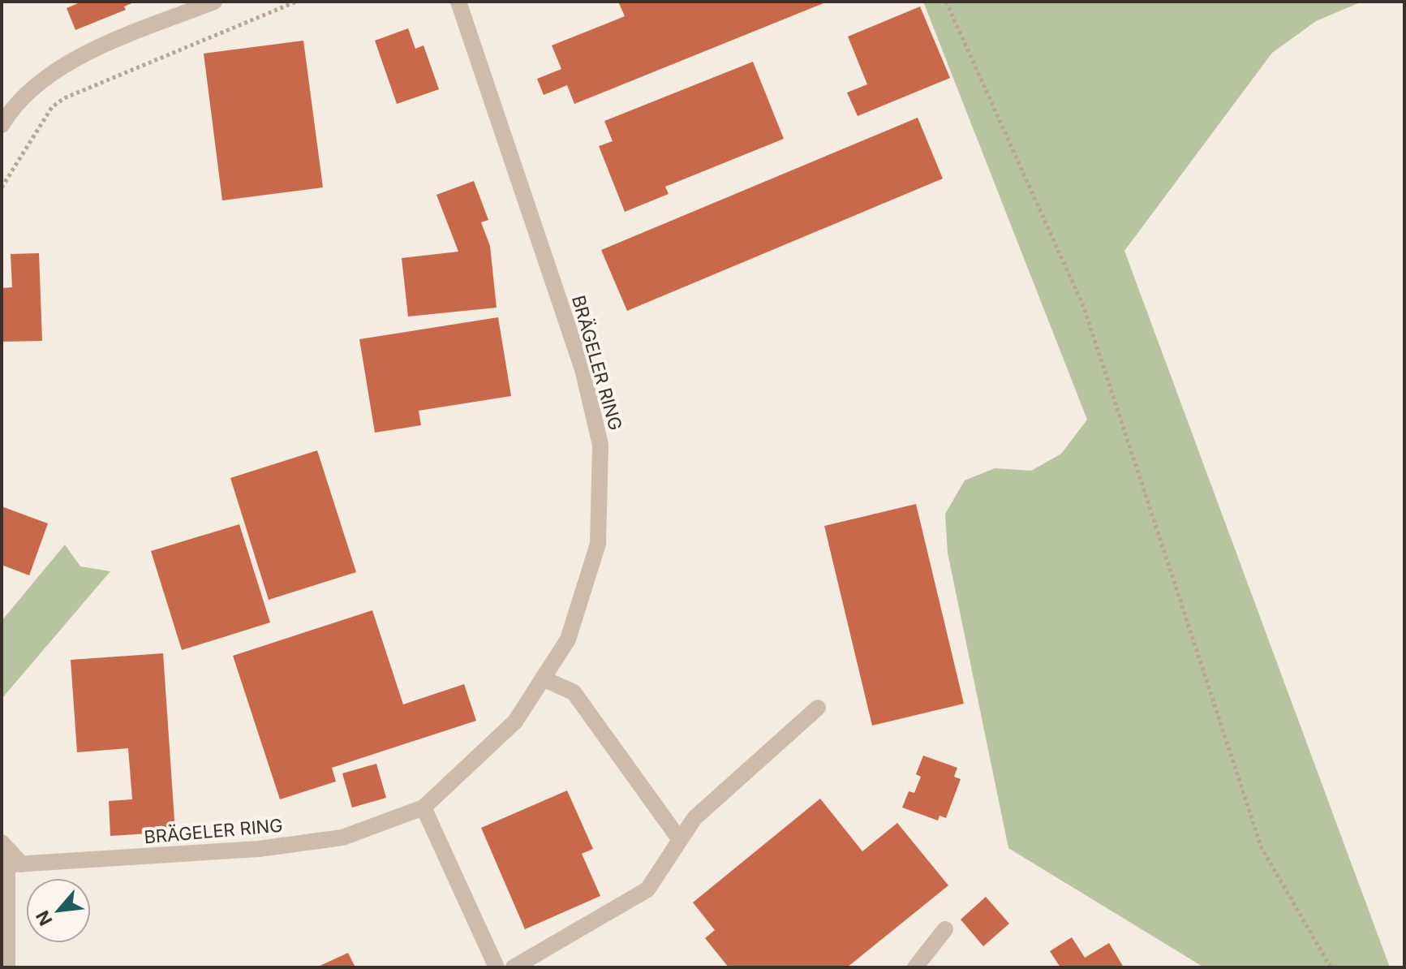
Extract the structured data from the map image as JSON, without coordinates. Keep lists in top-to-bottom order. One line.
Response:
{"streets":{"street":["BRÄGELER RING"]},"north":"bottom left"}
